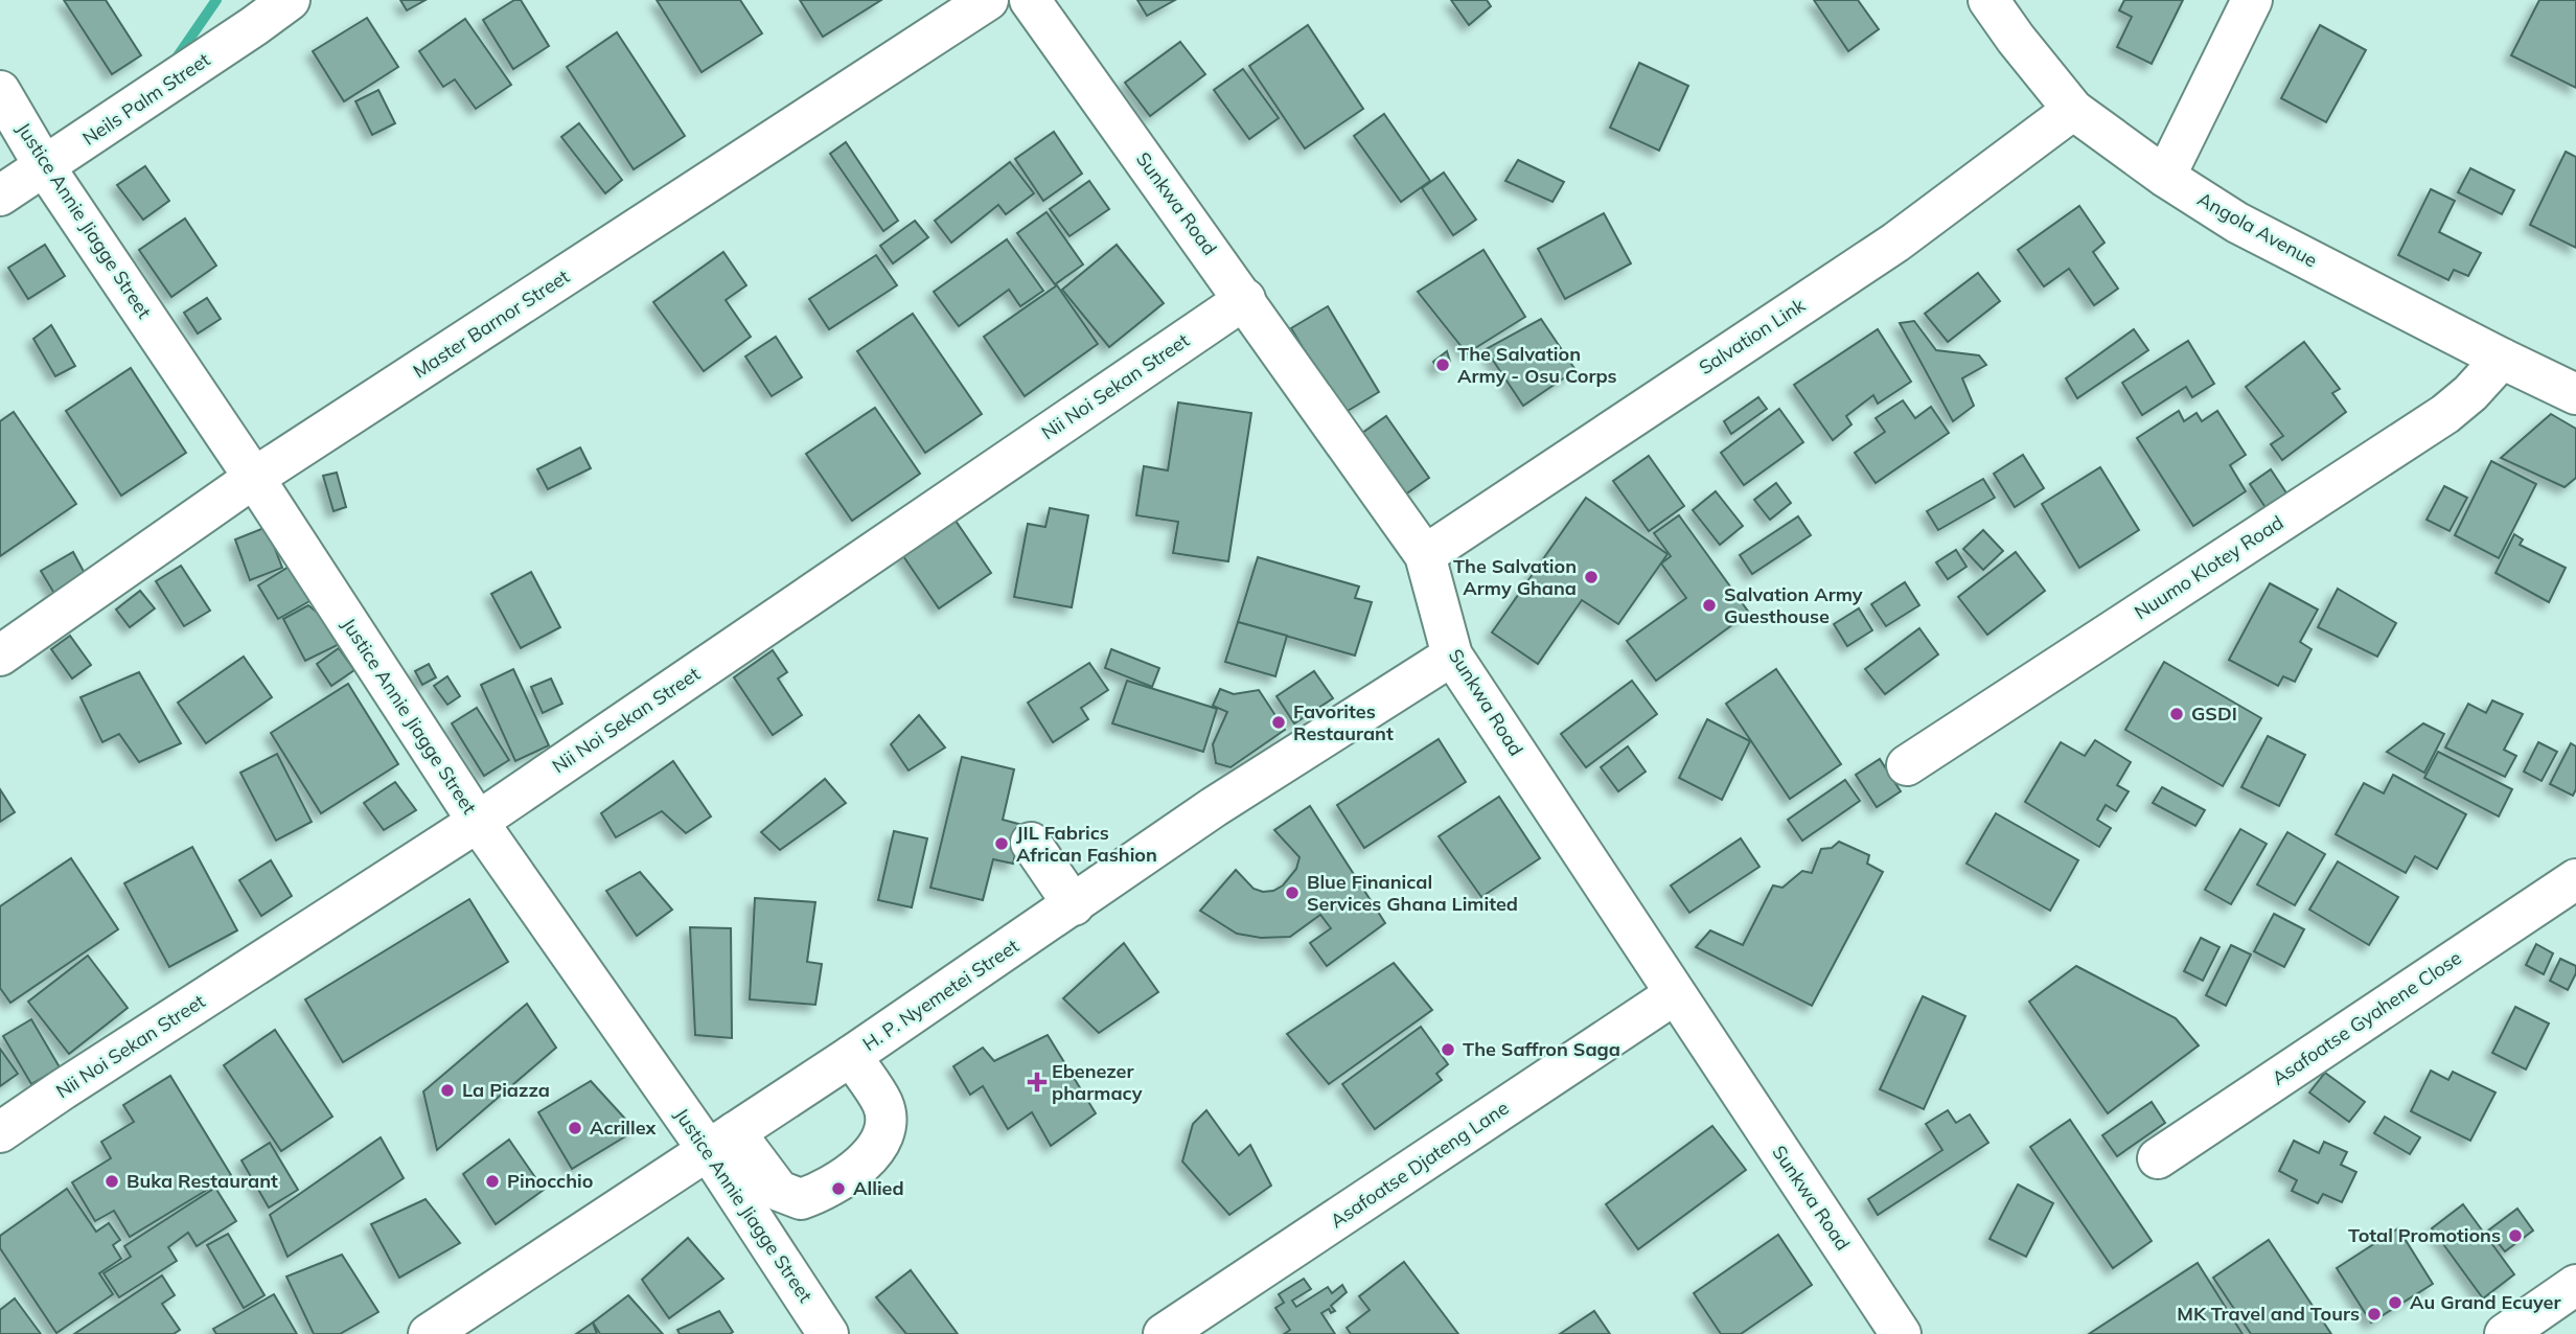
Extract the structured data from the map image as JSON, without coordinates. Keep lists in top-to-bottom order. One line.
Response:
{"streets":{"street":["Neils Palm Street","Sunkwa Road","Justice Annie Jiagge Street","Angola Avenue","Master Barnor Street","Salvation Link","Nii Noi Sekan Street","Nuumo Klotey Road","H. P. Nyemetei Street","Asafoatse Gyahene Close","Asafoatse Djateng Lane"]},"crossings":[["Neils Palm Street","Justice Annie Jiagge Street"],["Sunkwa Road","Salvation Link"],["Sunkwa Road","Nii Noi Sekan Street"],["Sunkwa Road","H. P. Nyemetei Street"],["Sunkwa Road","Asafoatse Djateng Lane"],["Justice Annie Jiagge Street","Master Barnor Street"],["Justice Annie Jiagge Street","Nii Noi Sekan Street"],["Justice Annie Jiagge Street","H. P. Nyemetei Street"],["Angola Avenue","Salvation Link"],["Angola Avenue","Nuumo Klotey Road"]],"places":{"other":["The Salvation Army - Osu Corps","The Salvation Army Ghana","Salvation Army Guesthouse","GSDI","Favorites Restaurant","JIL Fabrics African Fashion","Blue Finanical Services Ghana Limited","The Saffron Saga","La Piazza","Acrillex","Buka Restaurant","Pinocchio","Allied","Total Promotions","Au Grand Ecuyer","MK Travel and Tours"],"health":["Ebenezer pharmacy"]}}
